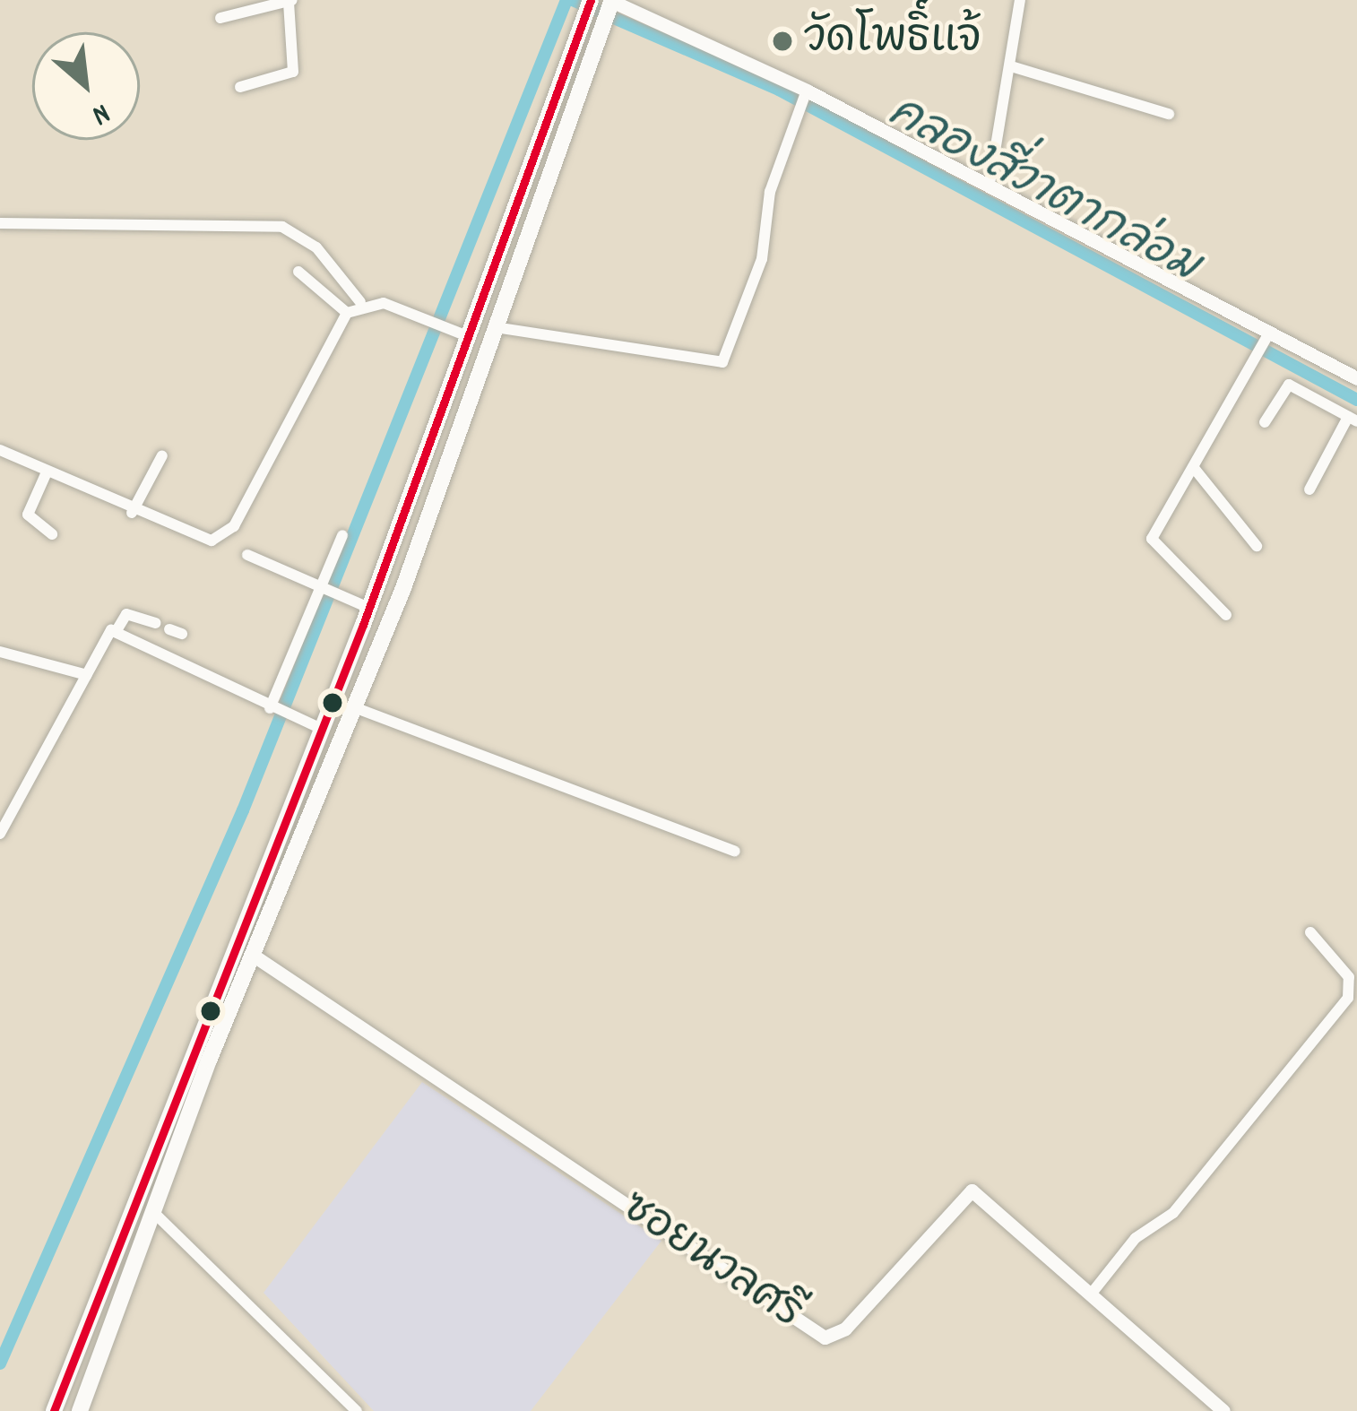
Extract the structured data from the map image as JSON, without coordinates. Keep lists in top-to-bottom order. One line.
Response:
{"streets":{"street":["ซอยนวลศรี"]},"water":["คลองสี่วาตากล่อม"],"places":["วัดโพธิ์แจ้"],"north":"bottom right"}
